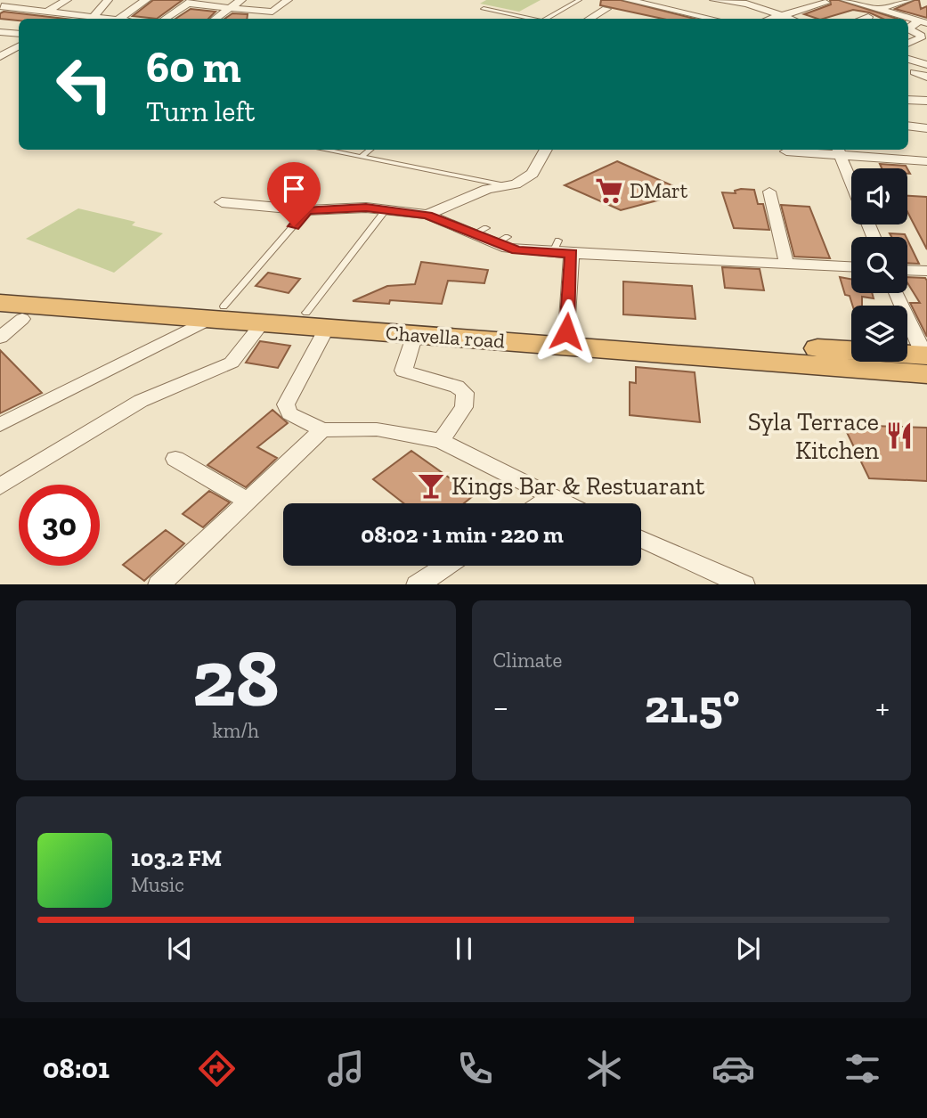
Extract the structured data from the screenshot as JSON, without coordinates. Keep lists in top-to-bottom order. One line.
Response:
{"streets":{"highway":["Chavella road"]},"places":{"supermarket":["DMart"],"restaurant":["Syla Terrace Kitchen"],"bar":["Kings Bar & Restuarant"]},"page":{"turn":["60 m","Turn left"],"limit":"30","trip":"08:02 · 1 min · 220 m","tile":[["28","km/h"],"Climate"],"heat":["−","21.5°","+"],"song":["103.2 FM","Music"],"tabs":"08:01"}}
